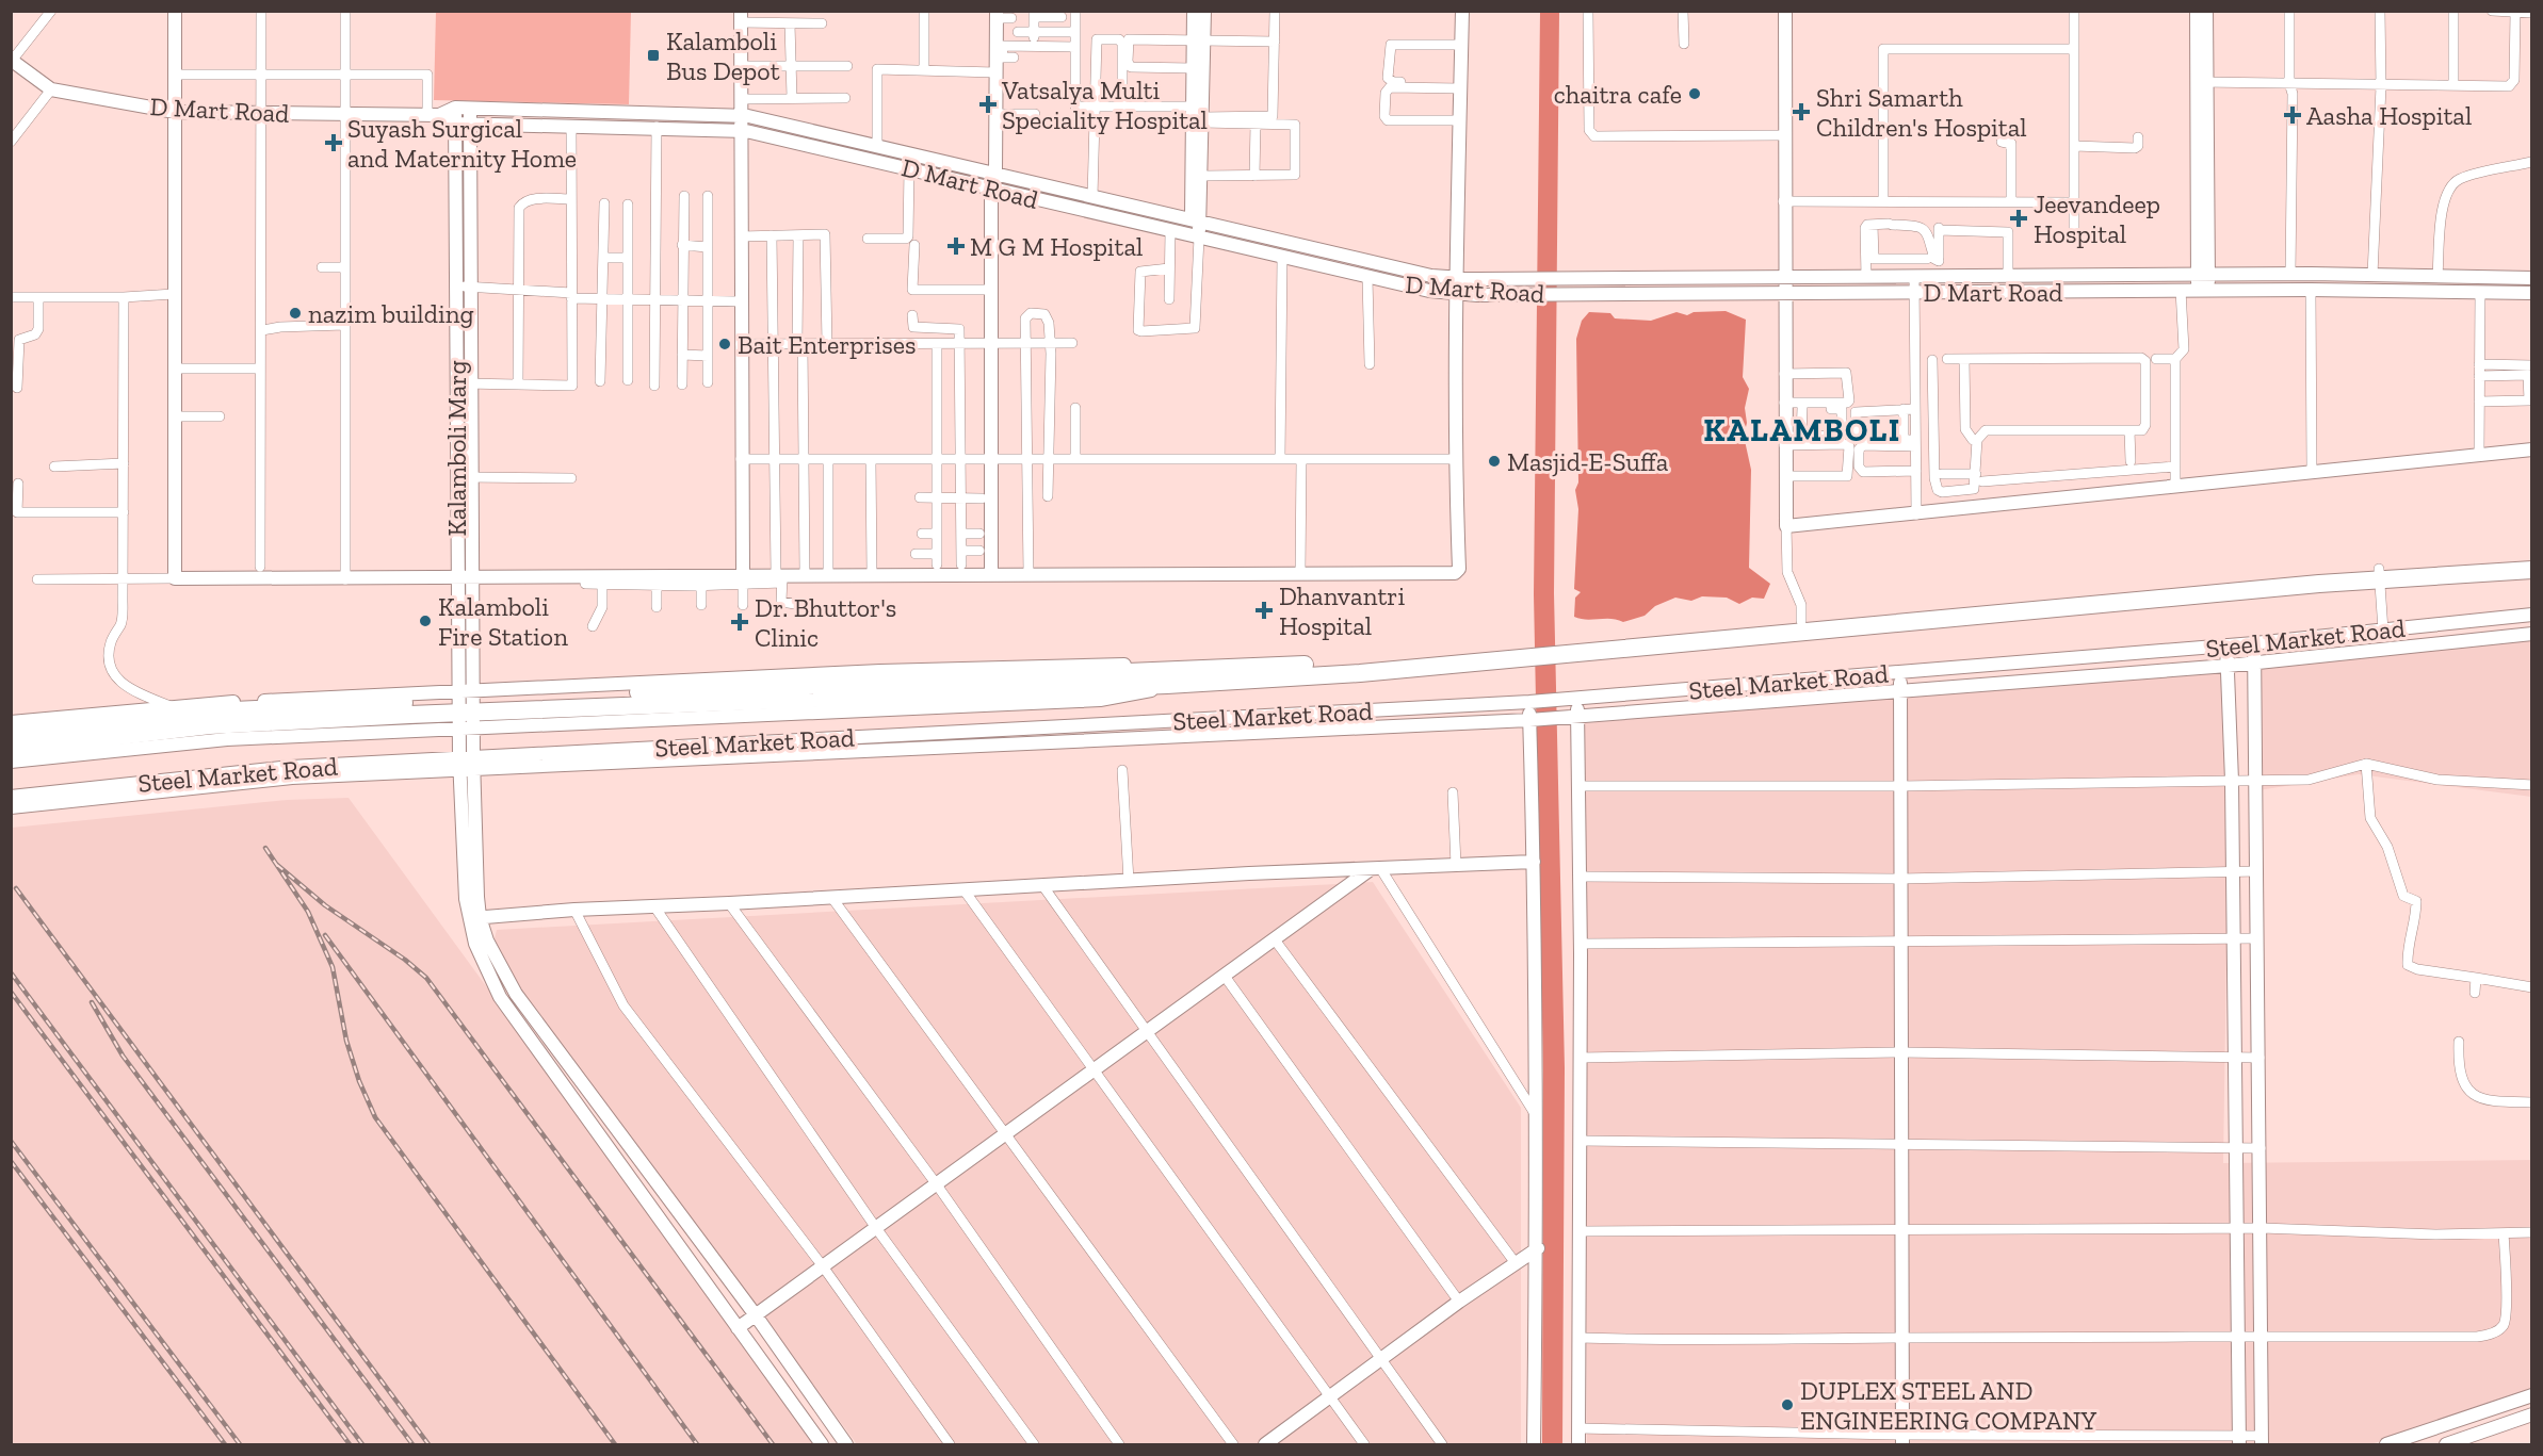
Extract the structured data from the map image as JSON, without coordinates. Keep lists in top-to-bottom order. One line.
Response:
{"streets":{"street":["D Mart Road","Kalamboli Marg","Steel Market Road"]},"crossings":[["D Mart Road","Kalamboli Marg"]],"districts":["KALAMBOLI"],"places":{"transit":["Kalamboli Bus Depot"],"other":["chaitra cafe","nazim building","Bait Enterprises","Masjid-E-Suffa","Kalamboli Fire Station","DUPLEX STEEL AND ENGINEERING COMPANY"],"health":["Vatsalya Multi Speciality Hospital","Shri Samarth Children's Hospital","Aasha Hospital","Suyash Surgical and Maternity Home","Jeevandeep Hospital","M G M Hospital","Dhanvantri Hospital","Dr. Bhuttor's Clinic"]}}
